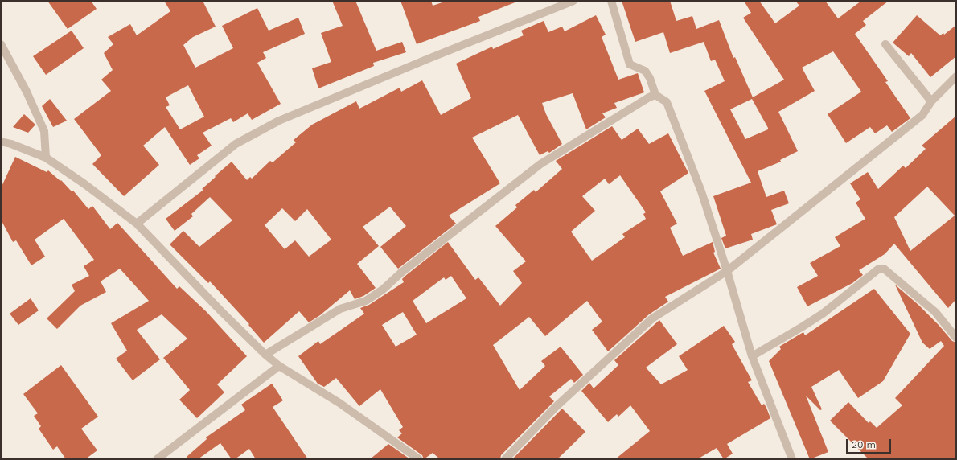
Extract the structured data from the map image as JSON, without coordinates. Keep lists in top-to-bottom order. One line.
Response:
{"scale_bar":"20 m"}
